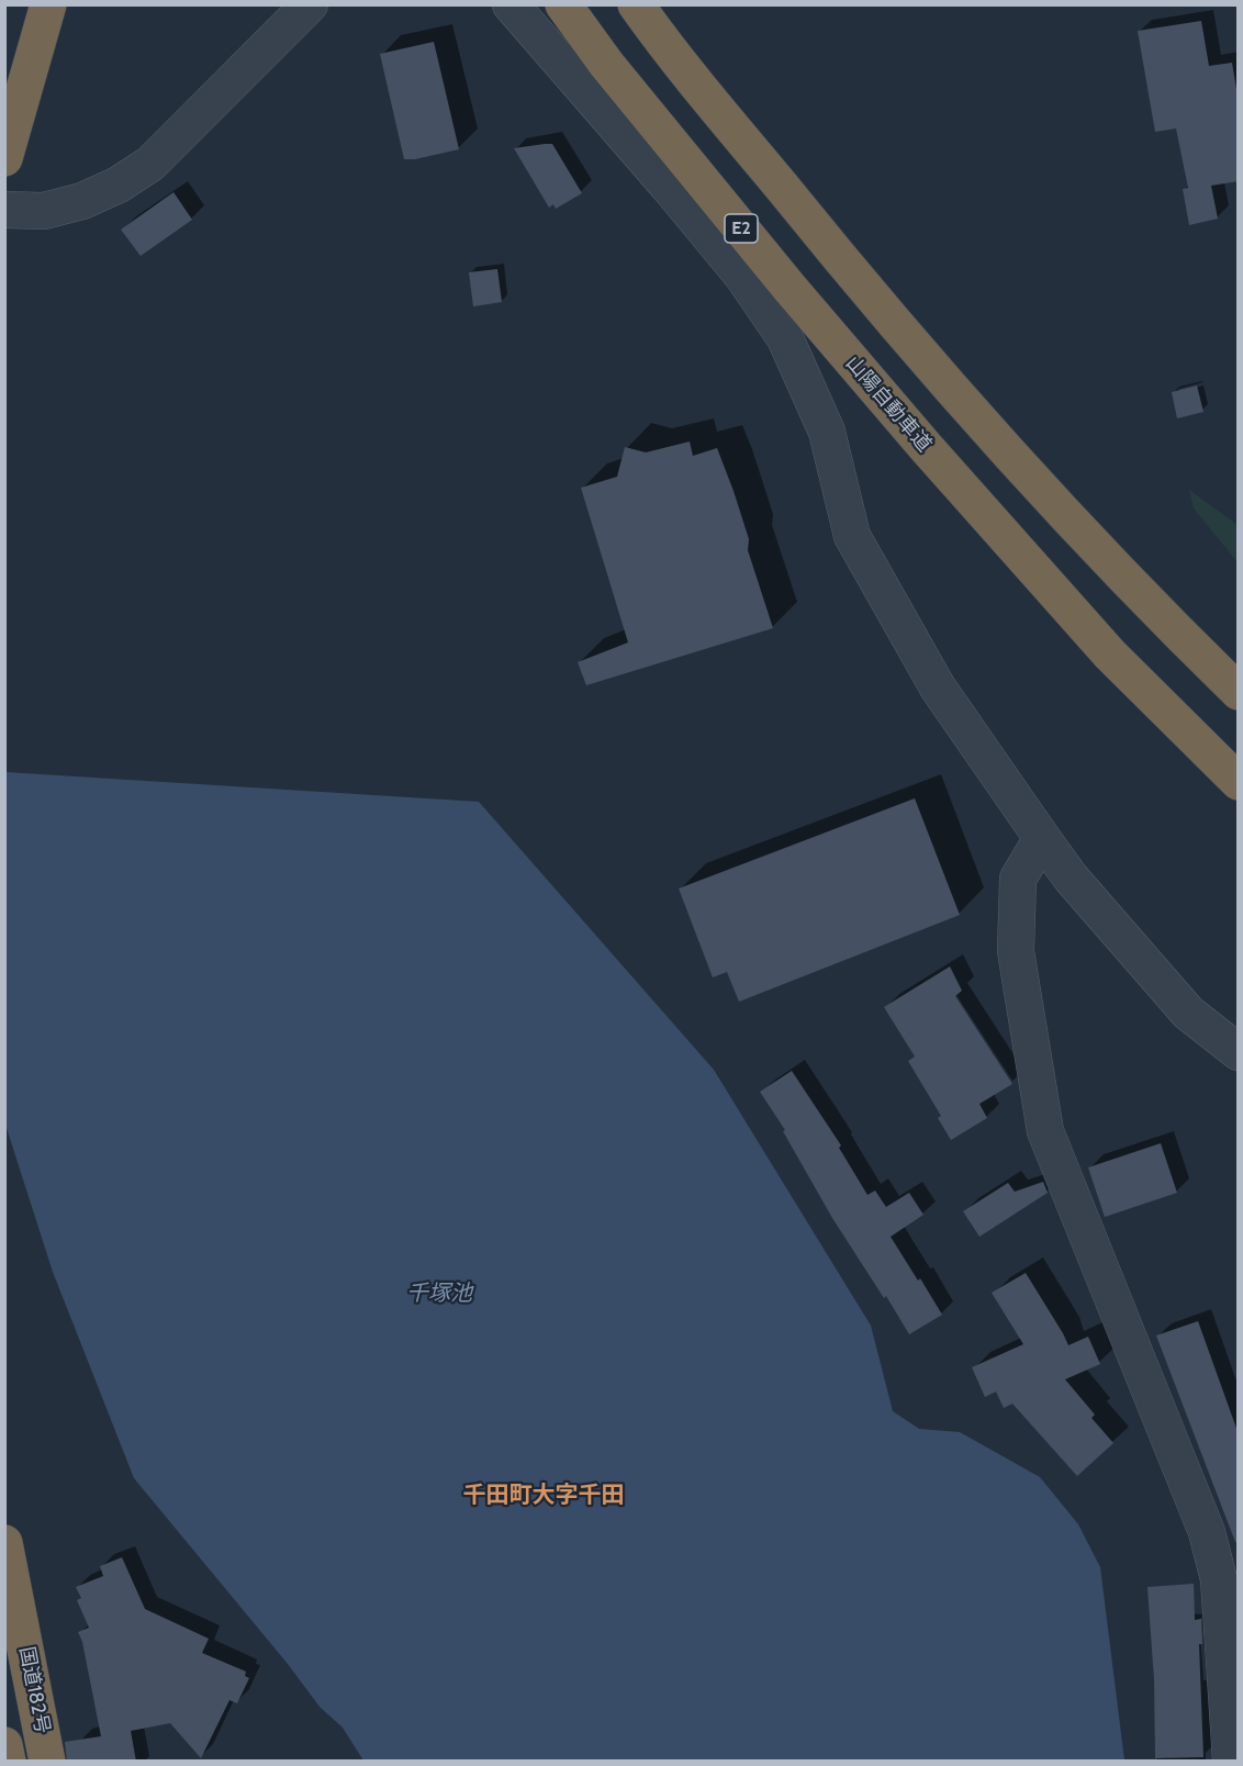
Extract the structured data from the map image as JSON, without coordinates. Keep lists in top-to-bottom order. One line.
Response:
{"streets":{"highway":["E2","山陽自動車道","国道182号"]},"districts":["千田町大字千田"],"water":["千塚池"]}
